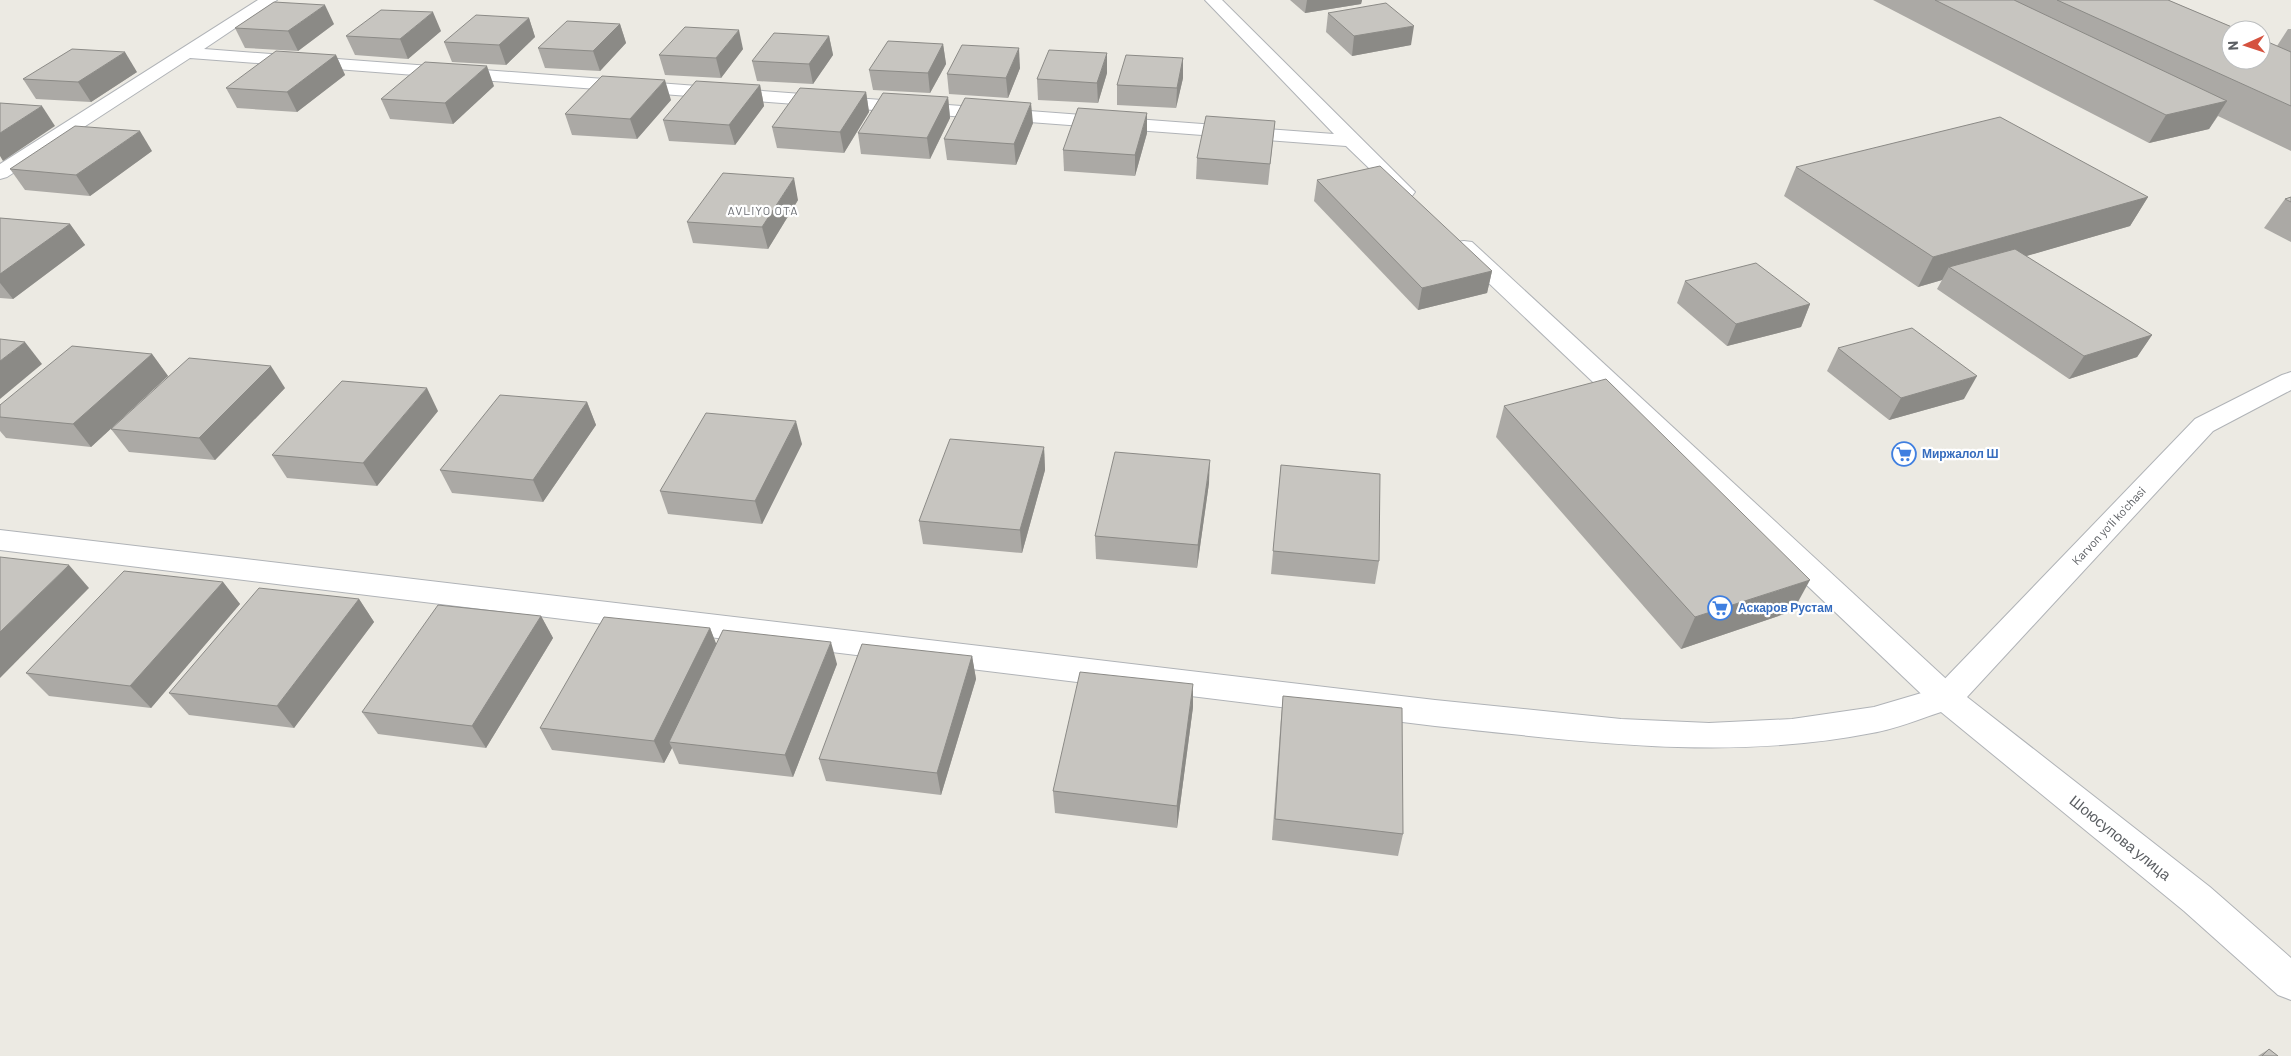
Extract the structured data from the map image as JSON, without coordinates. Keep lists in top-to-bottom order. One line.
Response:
{"streets":{"street":["Karvon yo‘li ko'chasi","Шоюсупова улица"]},"crossings":[["Karvon yo‘li ko'chasi","Шоюсупова улица"]],"districts":["AVLIYO OTA"],"places":{"supermarket":["Миржалол Ш","Аскаров Рустам"]},"north":"left"}
